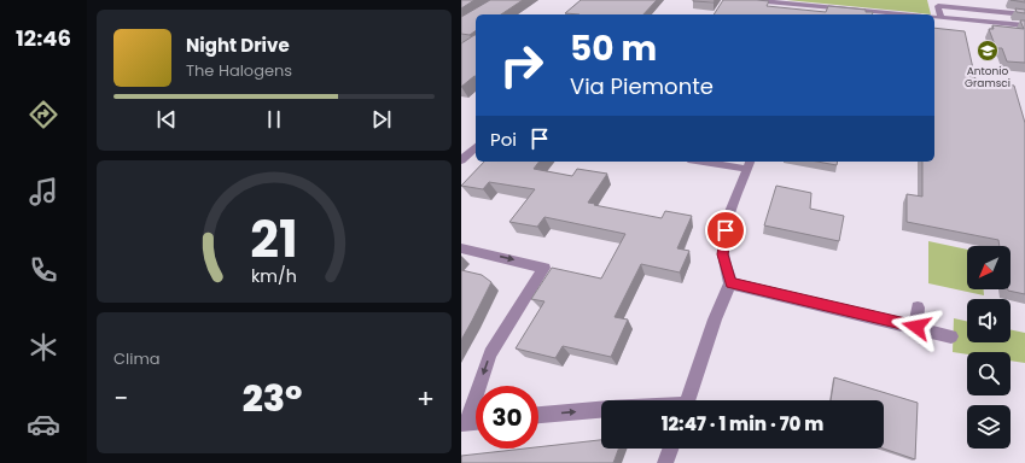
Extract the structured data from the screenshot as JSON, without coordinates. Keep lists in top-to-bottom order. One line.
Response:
{"places":{"school or university":["Antonio Gramsci"]},"north":"bottom left","page":{"tabs":"12:46","turn":["50 m","Via Piemonte"],"song":["Night Drive","The Halogens"],"then":"Poi","tile":"Clima","heat":["−","23°","+"],"limit":"30","trip":"12:47 · 1 min · 70 m","gauge":["21","km/h"]}}
